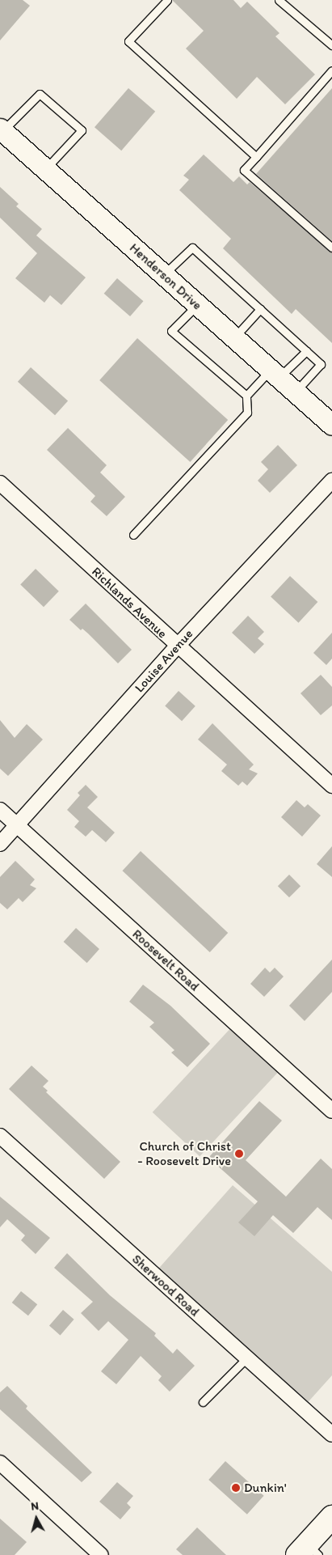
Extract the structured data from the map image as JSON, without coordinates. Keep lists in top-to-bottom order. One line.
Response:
{"streets":{"main road":["Henderson Drive"],"street":["Richlands Avenue","Louise Avenue","Roosevelt Road","Sherwood Road"]},"crossings":[["Richlands Avenue","Louise Avenue"],["Louise Avenue","Roosevelt Road"]],"places":["Church of Christ - Roosevelt Drive","Dunkin'"],"north":"top"}
